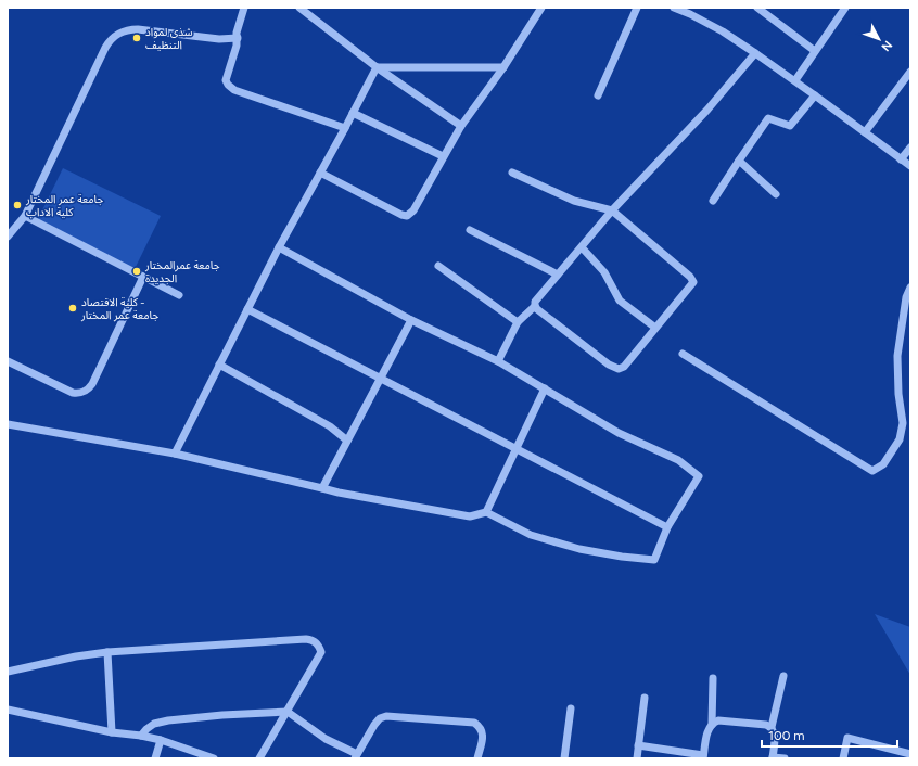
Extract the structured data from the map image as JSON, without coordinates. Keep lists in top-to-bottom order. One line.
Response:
{"places":["شذى لمواد التنظيف","جامعة عمر المختار كلية الاداب","جامعة عمرالمختار الجديدة","كلية الاقتصاد - جامعة عمر المختار"],"scale_bar":"100 m","north":"bottom right"}
